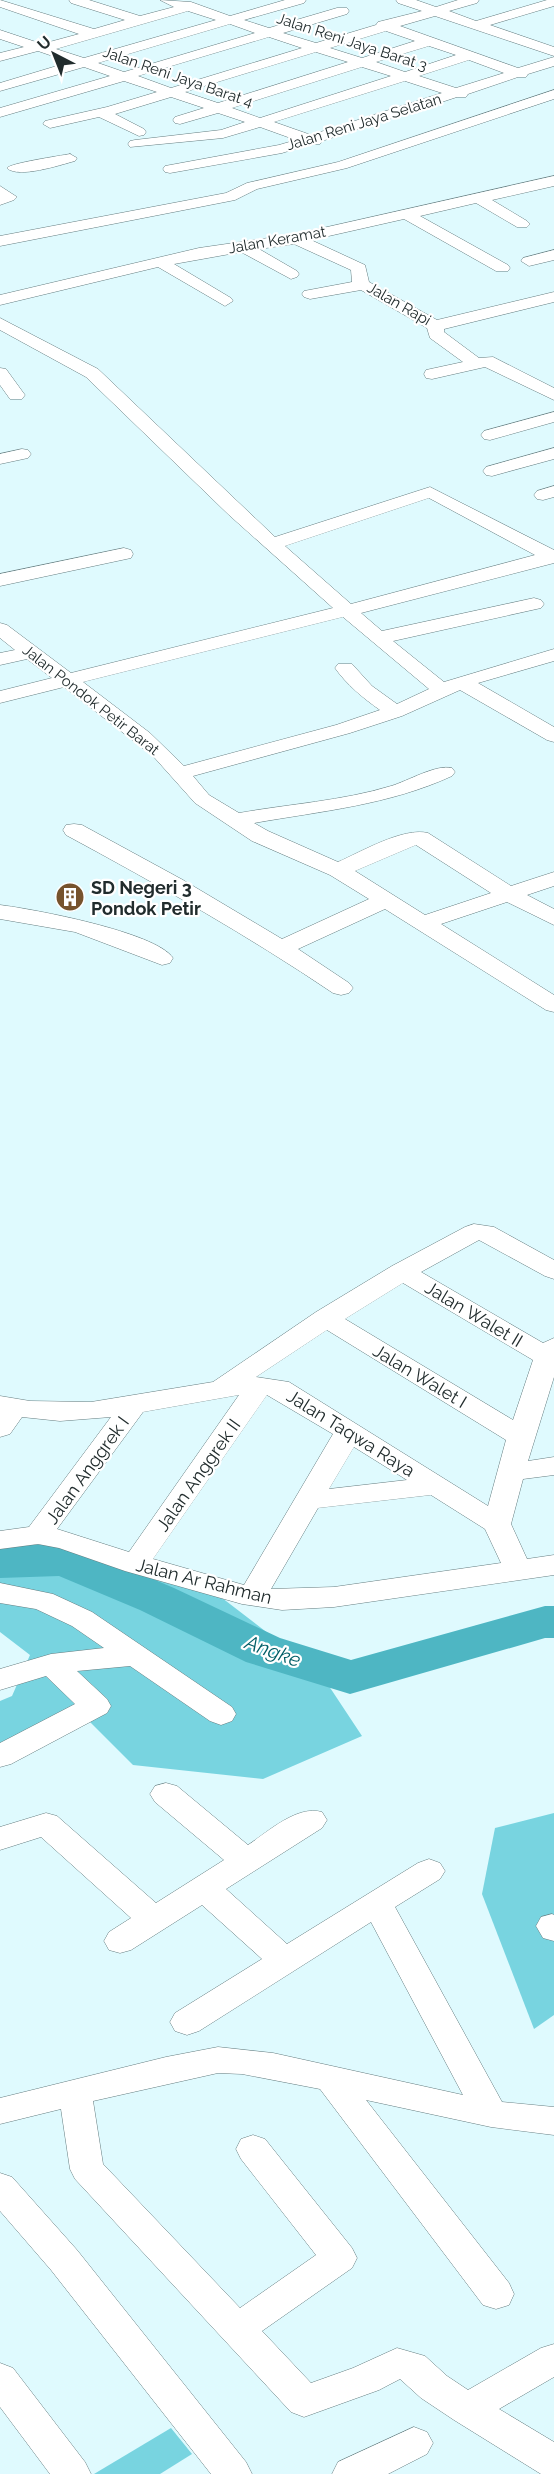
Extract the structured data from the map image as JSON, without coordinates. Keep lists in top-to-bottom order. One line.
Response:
{"streets":{"street":["Jalan Reni Jaya Barat 3","Jalan Reni Jaya Barat 4","Jalan Reni Jaya Selatan","Jalan Keramat","Jalan Rapi","Jalan Pondok Petir Barat","Jalan Walet II","Jalan Walet I","Jalan Taqwa Raya","Jalan Anggrek I","Jalan Anggrek II","Jalan Ar Rahman"]},"crossings":[["Jalan Reni Jaya Barat 3","Jalan Reni Jaya Selatan"],["Jalan Reni Jaya Barat 4","Jalan Reni Jaya Selatan"],["Jalan Keramat","Jalan Rapi"],["Jalan Taqwa Raya","Jalan Anggrek I"],["Jalan Taqwa Raya","Jalan Anggrek II"],["Jalan Anggrek I","Jalan Ar Rahman"],["Jalan Anggrek II","Jalan Ar Rahman"]],"water":["Angke"],"places":{"building":["SD Negeri 3 Pondok Petir"]},"north":"top left"}
